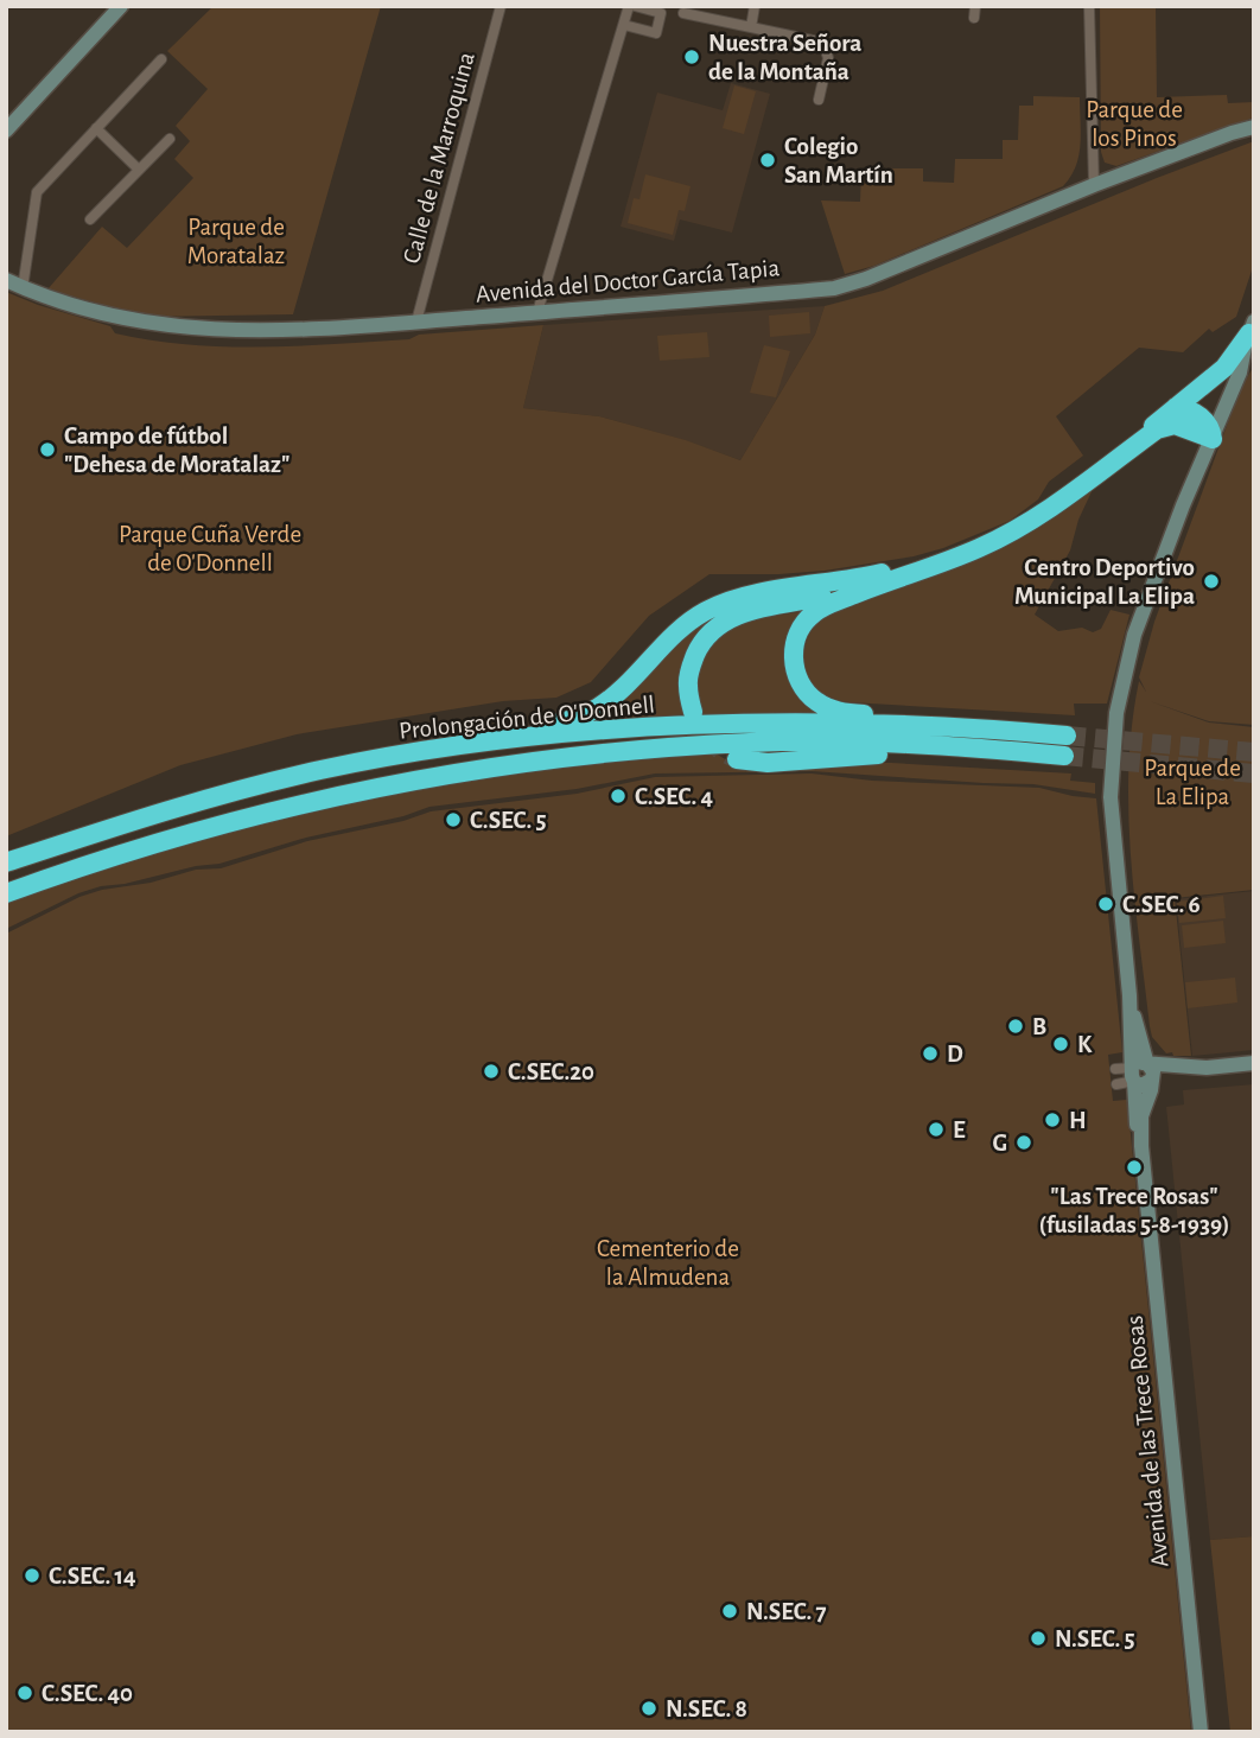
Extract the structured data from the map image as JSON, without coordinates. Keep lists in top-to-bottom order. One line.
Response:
{"streets":{"highway":["Prolongación de O'Donnell"],"street":["Calle de la Marroquina","Avenida del Doctor García Tapia","Avenida de las Trece Rosas"]},"crossings":[["Calle de la Marroquina","Avenida del Doctor García Tapia"]],"parks":["Parque de los Pinos","Parque de Moratalaz","Parque Cuña Verde de O'Donnell","Parque de La Elipa","Cementerio de la Almudena"],"places":["Nuestra Señora de la Montaña","Colegio San Martín","Campo de fútbol \"Dehesa de Moratalaz\"","Centro Deportivo Municipal La Elipa","C.SEC. 4","C.SEC. 5","C.SEC. 6","B","K","D","C.SEC.20","H","E","G","\"Las Trece Rosas\" (fusiladas 5-8-1939)","C.SEC. 14","N.SEC. 7","N.SEC. 5","C.SEC. 40","N.SEC. 8"]}
